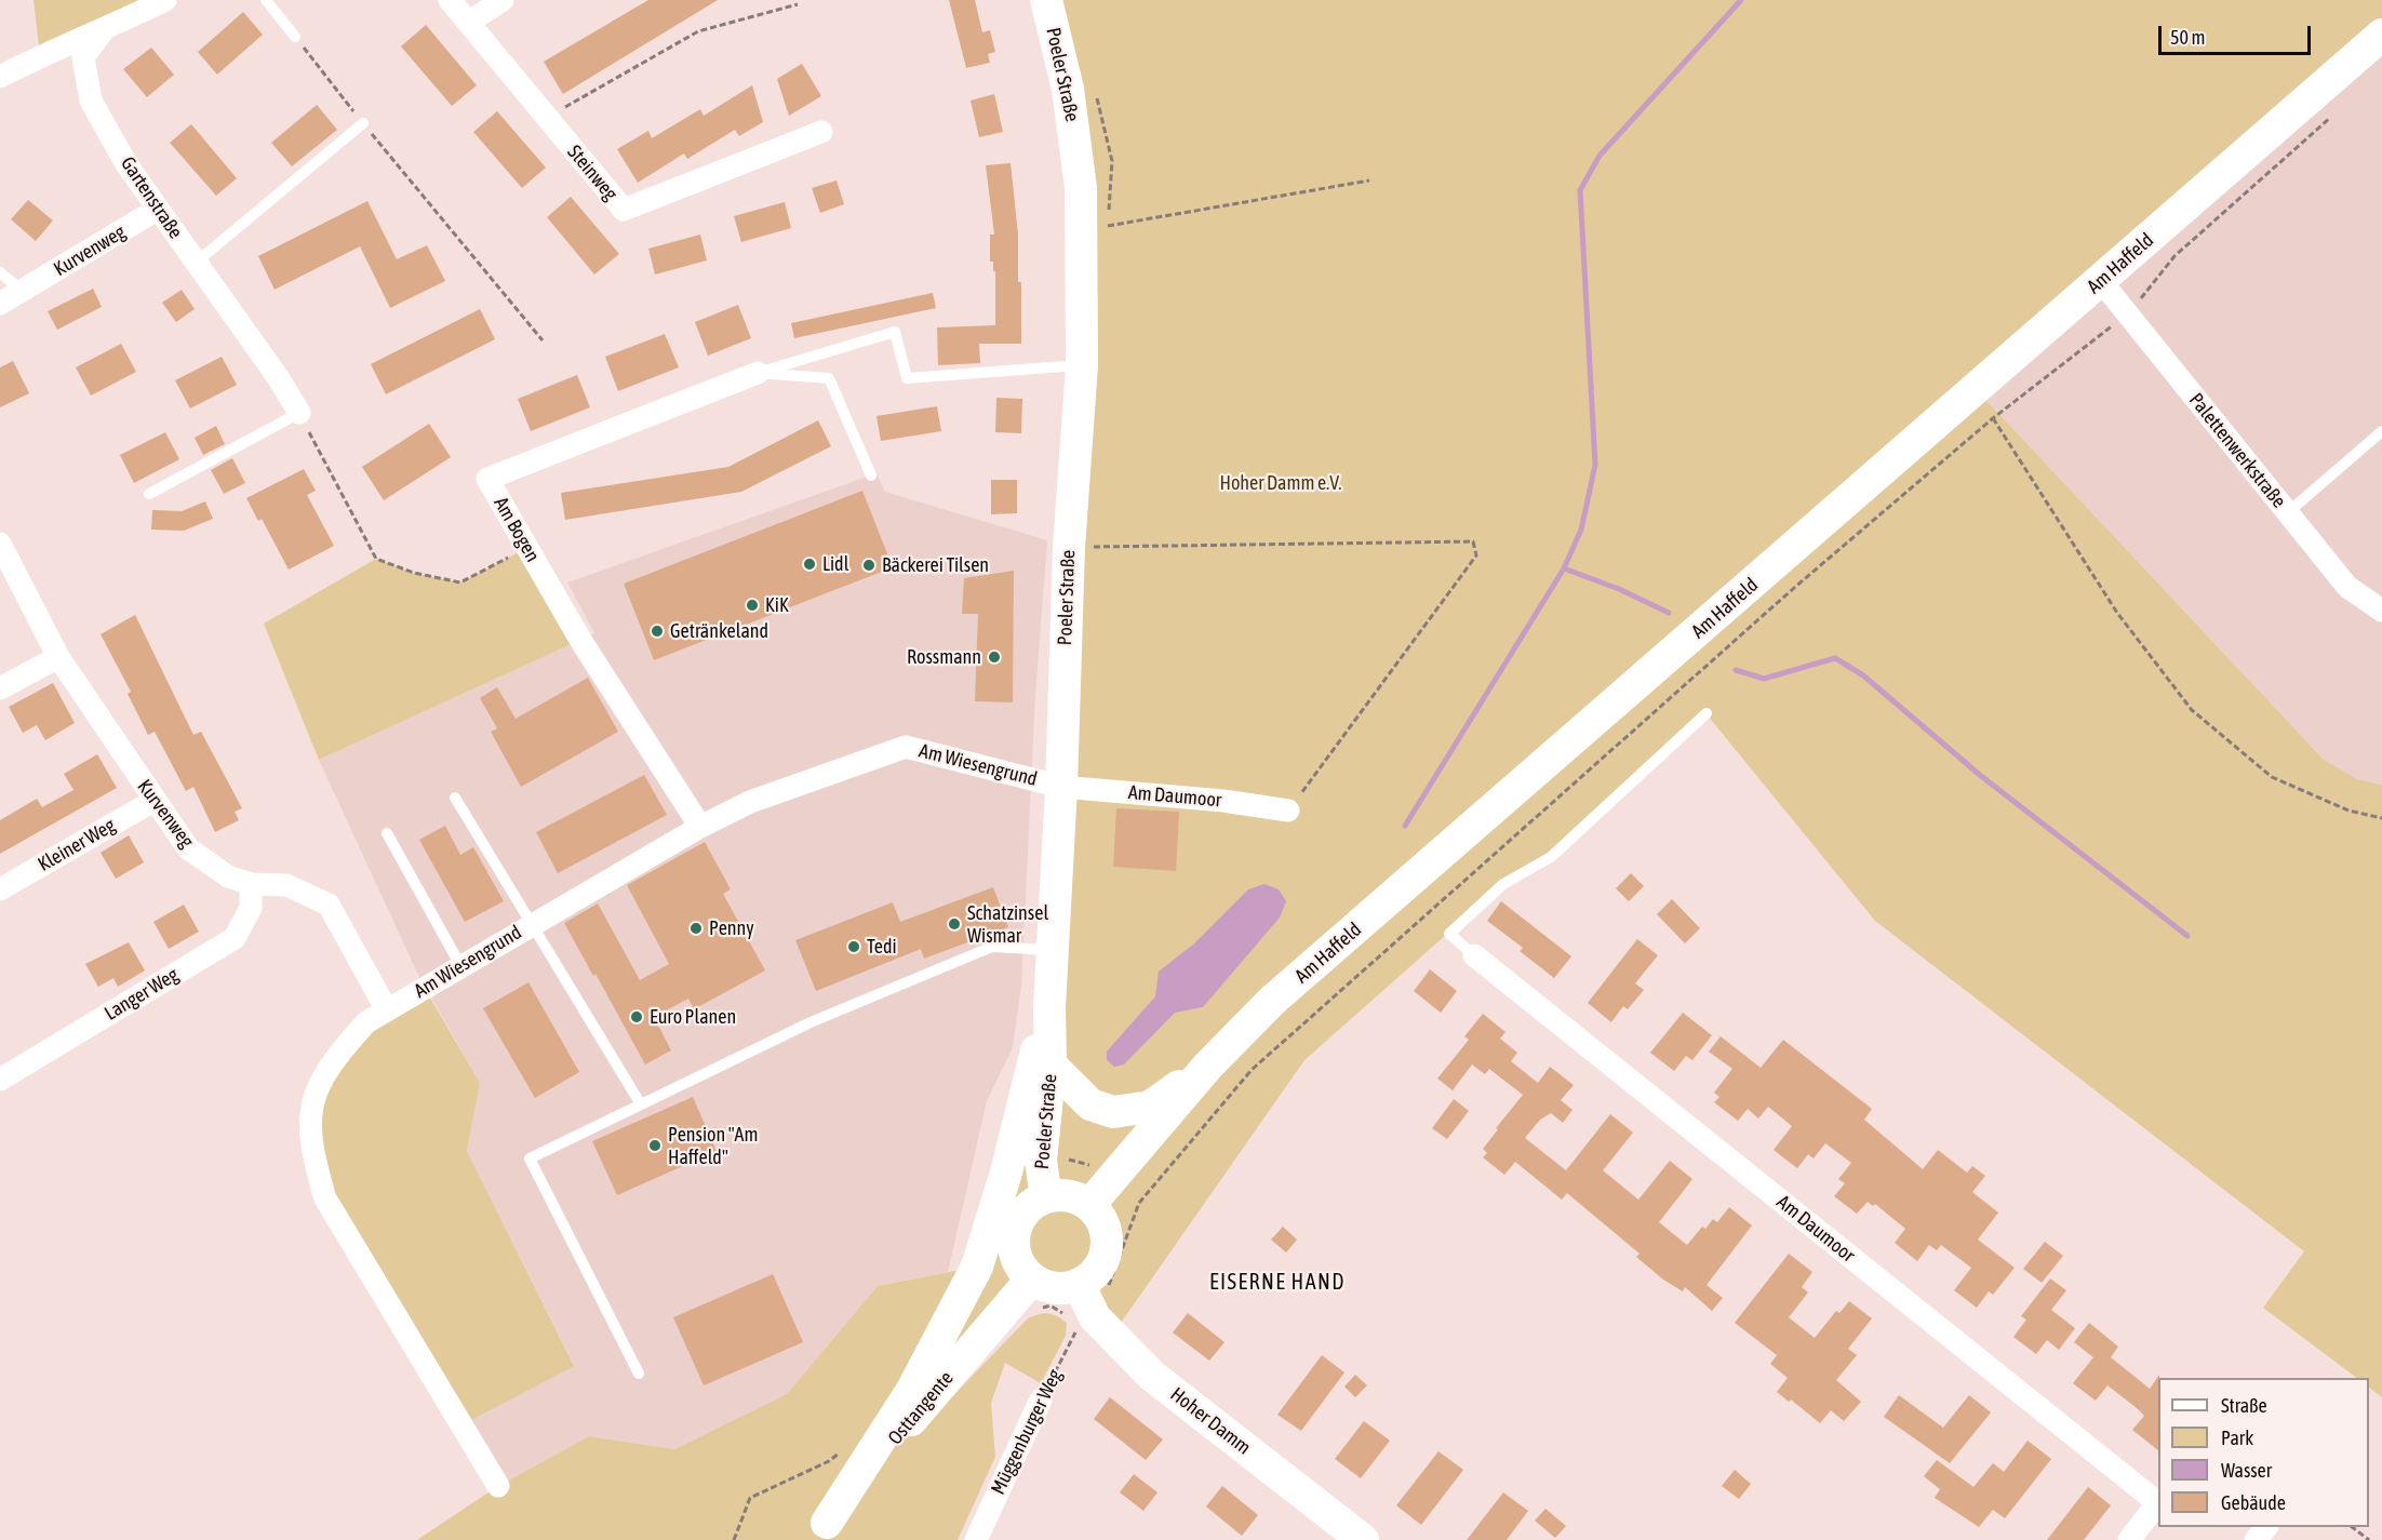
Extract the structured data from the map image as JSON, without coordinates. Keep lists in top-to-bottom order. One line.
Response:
{"streets":{"main road":["Poeler Straße","Am Haffeld","Osttangente","Hoher Damm"],"street":["Steinweg","Gartenstraße","Kurvenweg","Palettenwerkstraße","Am Bogen","Am Wiesengrund","Am Daumoor","Kleiner Weg","Langer Weg","Müggenburger Weg"]},"crossings":[["Poeler Straße","Am Haffeld"],["Poeler Straße","Am Wiesengrund"],["Poeler Straße","Am Daumoor"],["Poeler Straße","Osttangente"],["Poeler Straße","Hoher Damm"],["Gartenstraße","Kurvenweg"],["Kurvenweg","Am Wiesengrund"],["Kurvenweg","Kleiner Weg"],["Kurvenweg","Langer Weg"],["Am Haffeld","Palettenwerkstraße"],["Am Haffeld","Osttangente"],["Am Haffeld","Hoher Damm"],["Am Bogen","Am Wiesengrund"],["Am Wiesengrund","Am Daumoor"],["Osttangente","Hoher Damm"]],"districts":["EISERNE HAND"],"parks":["Hoher Damm e.V."],"places":["Lidl","Bäckerei Tilsen","KiK","Getränkeland","Rossmann","Schatzinsel Wismar","Penny","Tedi","Euro Planen","Pension \"Am Haffeld\""],"legend":["Straße","Park","Wasser","Gebäude"],"scale_bar":"50 m"}
